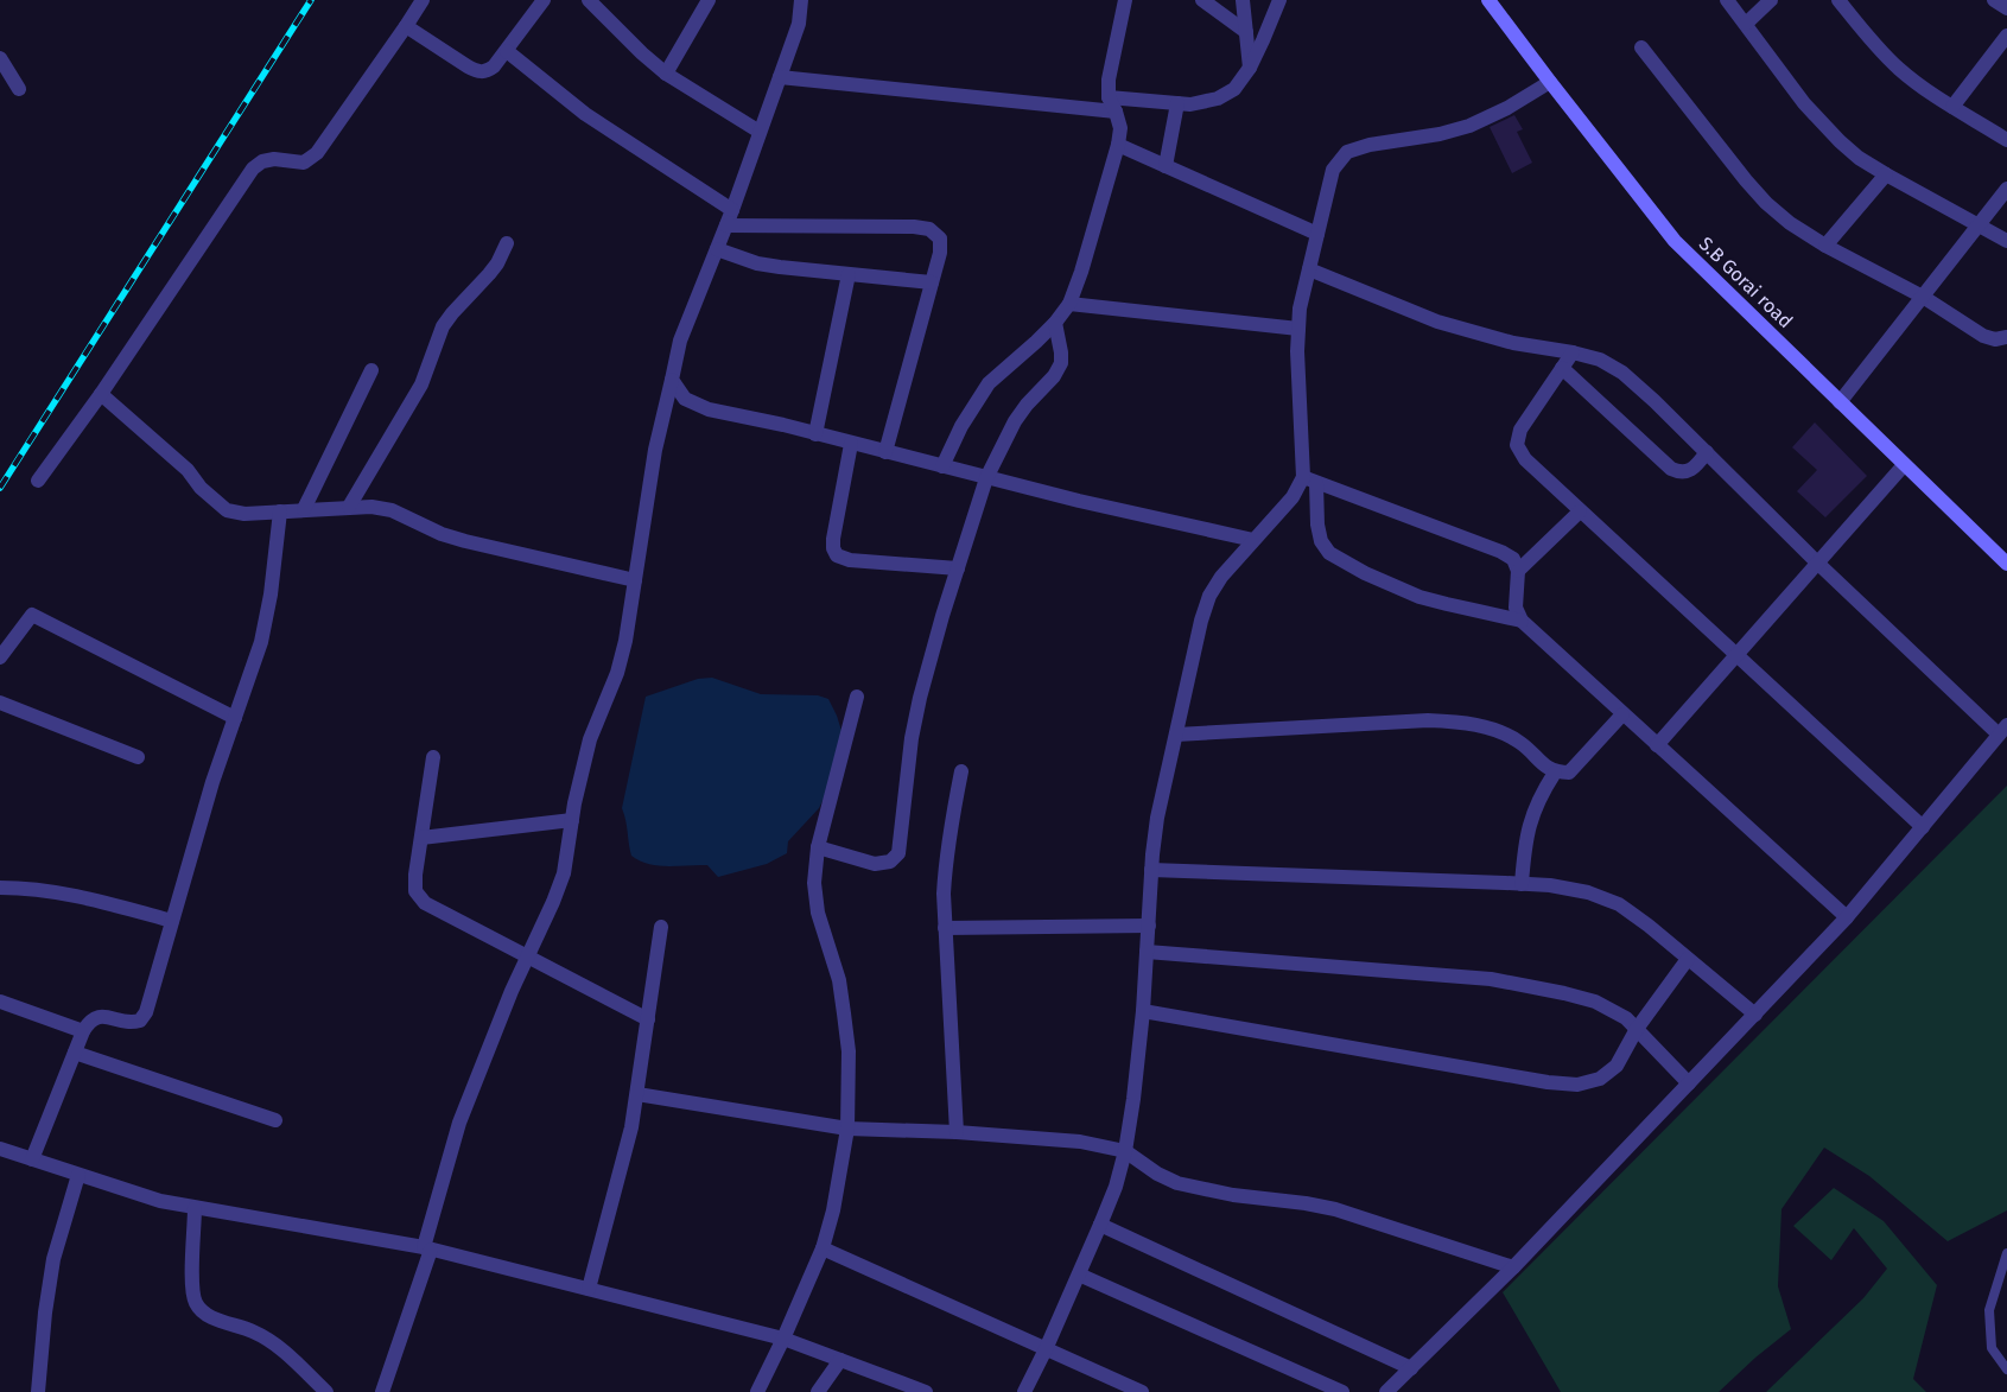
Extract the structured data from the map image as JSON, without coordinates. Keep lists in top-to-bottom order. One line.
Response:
{"streets":{"street":["S.B Gorai road"]}}
